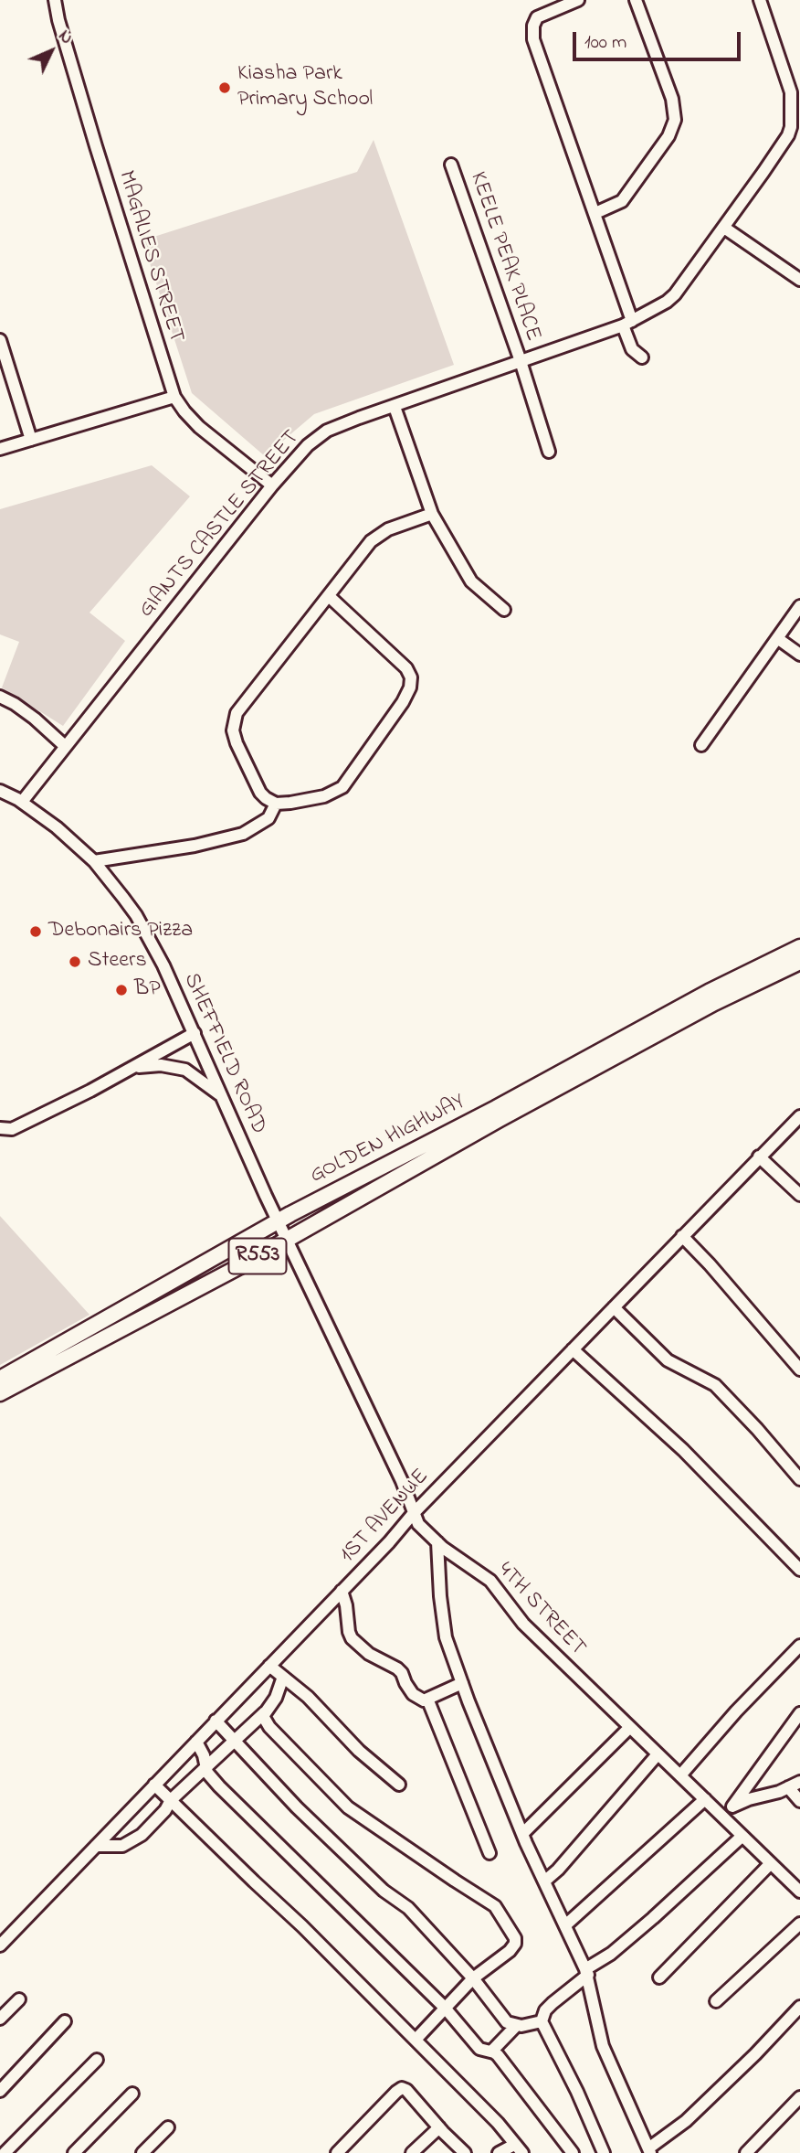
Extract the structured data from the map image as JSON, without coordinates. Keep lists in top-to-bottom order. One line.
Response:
{"streets":{"main road":["GOLDEN HIGHWAY","R553"],"street":["MAGALIES STREET","KEELE PEAK PLACE","GIANTS CASTLE STREET","SHEFFIELD ROAD","1ST AVENUE","4TH STREET"]},"crossings":[["MAGALIES STREET","GIANTS CASTLE STREET"],["KEELE PEAK PLACE","GIANTS CASTLE STREET"],["GIANTS CASTLE STREET","SHEFFIELD ROAD"],["SHEFFIELD ROAD","GOLDEN HIGHWAY"],["SHEFFIELD ROAD","4TH STREET"],["GOLDEN HIGHWAY","4TH STREET"],["1ST AVENUE","4TH STREET"]],"places":["Kiasha Park Primary School","Debonairs Pizza","Steers","BP"],"scale_bar":"100 m","north":"top right"}
